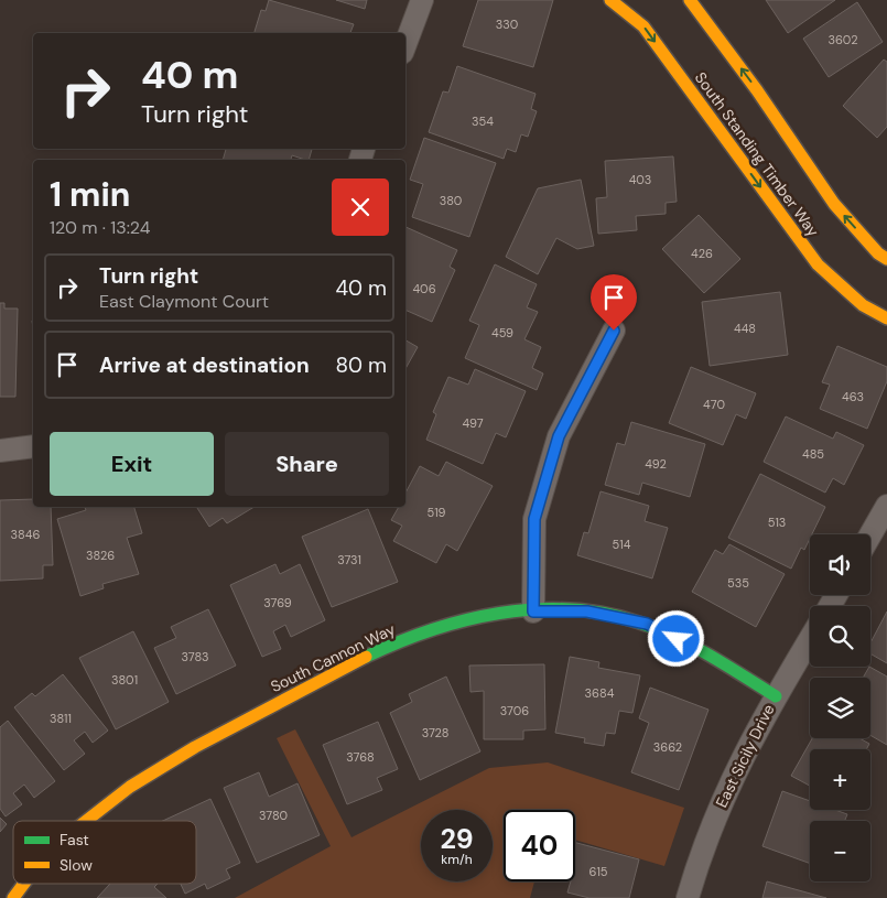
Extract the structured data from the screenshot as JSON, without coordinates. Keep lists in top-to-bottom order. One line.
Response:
{"streets":{"street":["South Standing Timber Way","South Cannon Way","East Sicily Drive"]},"crossings":[["South Cannon Way","East Sicily Drive"]],"house_numbers":["330","3602","354","403","380","426","406","448","459","463","470","497","485","492","519","513","3846","514","3826","3731","535","3769","3783","3801","3684","3706","3811","3728","3662","3768","3780","615"],"legend":["Fast","Slow"],"page":{"turn":["40 m","Turn right"],"heading":["1 min","120 m · 13:24"],"list":[{"name":"Turn right","note":"East Claymont Court","value":"40 m"},{"name":"Arrive at destination","value":"80 m"}],"buttons":["Exit","Share"],"map_buttons":["+","−"],"speed":"29 km/h","limit":"40"}}
